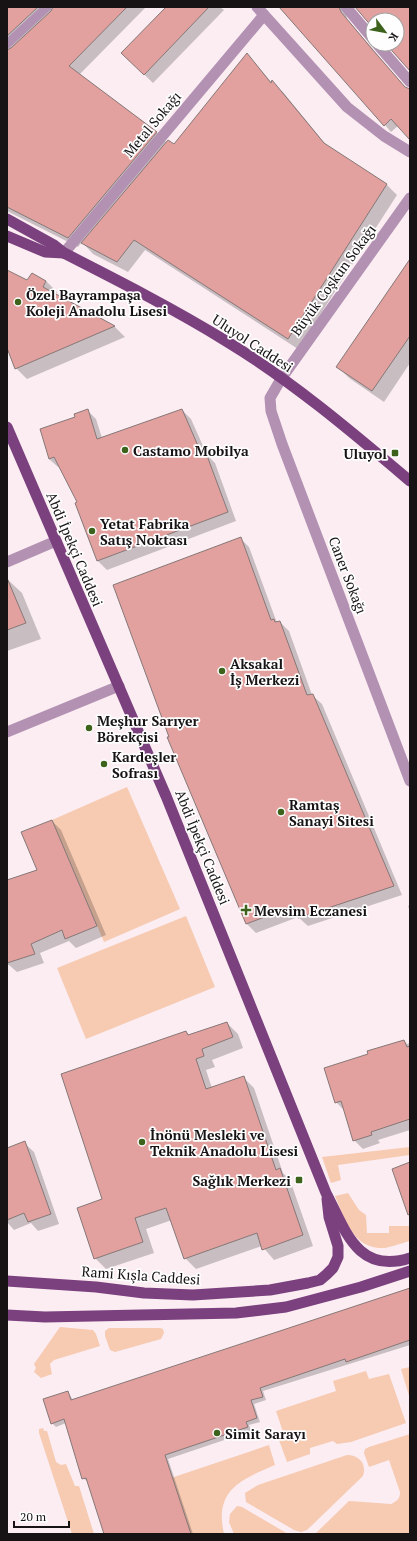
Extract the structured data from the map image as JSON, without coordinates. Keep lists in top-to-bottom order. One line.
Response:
{"streets":{"main road":["Uluyol Caddesi","Abdi İpekçi Caddesi","Rami Kışla Caddesi"],"street":["Metal Sokağı","Büyük Coşkun Sokağı","Caner Sokağı"]},"crossings":[["Metal Sokağı","Uluyol Caddesi"],["Büyük Coşkun Sokağı","Uluyol Caddesi"],["Büyük Coşkun Sokağı","Caner Sokağı"],["Uluyol Caddesi","Caner Sokağı"],["Abdi İpekçi Caddesi","Rami Kışla Caddesi"]],"places":{"other":["Özel Bayrampaşa Koleji Anadolu Lisesi","Castamo Mobilya","Yetat Fabrika Satış Noktası","Aksakal İş Merkezi","Meşhur Sarıyer Börekçisi","Kardeşler Sofrası","Ramtaş Sanayi Sitesi","İnönü Mesleki ve Teknik Anadolu Lisesi","Simit Sarayı"],"transit":["Uluyol","Sağlık Merkezi"],"health":["Mevsim Eczanesi"]},"scale_bar":"20 m","north":"bottom right"}
